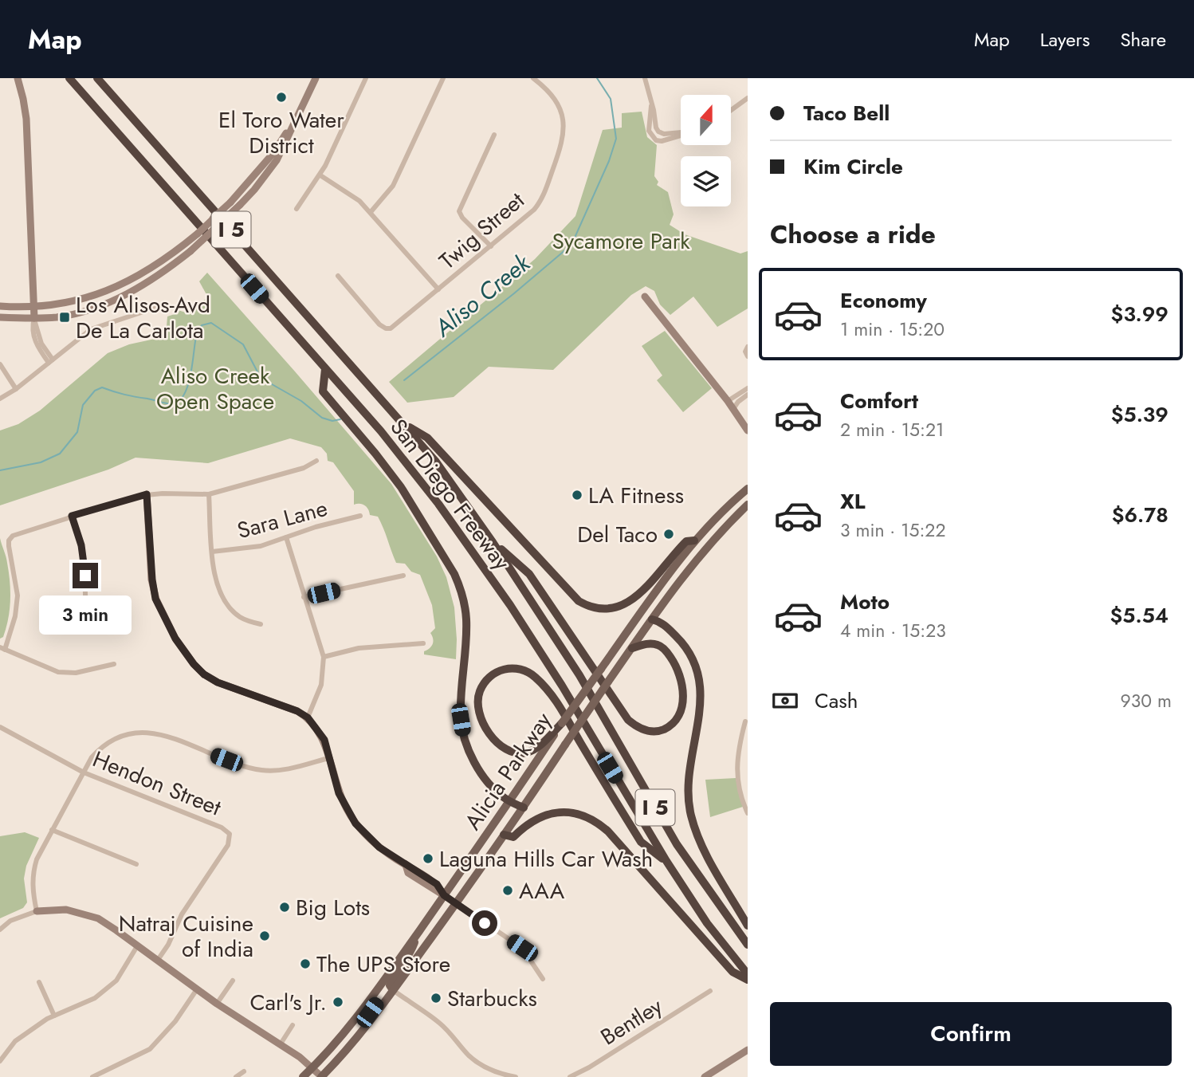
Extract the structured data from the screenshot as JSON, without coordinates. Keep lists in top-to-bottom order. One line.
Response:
{"streets":{"highway":["I 5","San Diego Freeway"],"main road":["Alicia Parkway"],"street":["Twig Street","Sara Lane","Hendon Street","Bentley"]},"water":["Aliso Creek"],"parks":["Sycamore Park","Aliso Creek Open Space"],"places":{"other":["El Toro Water District","LA Fitness","Del Taco","Laguna Hills Car Wash","AAA","Big Lots","Natraj Cuisine of India","The UPS Store","Starbucks","Carl's Jr."],"transit":["Los Alisos-Avd De La Carlota"]},"north":"top","page":{"header":"Map","nav":["Map","Layers","Share"],"banner":["Taco Bell","Kim Circle"],"heading":"Choose a ride","list":[{"name":"Economy","note":"1 min · 15:20","value":"$3.99"},{"name":"Comfort","note":"2 min · 15:21","value":"$5.39"},{"name":"XL","note":"3 min · 15:22","value":"$6.78"},{"name":"Moto","note":"4 min · 15:23","value":"$5.54"}],"bubble":"3 min","pay":["Cash","930 m"],"buttons":"Confirm"}}
